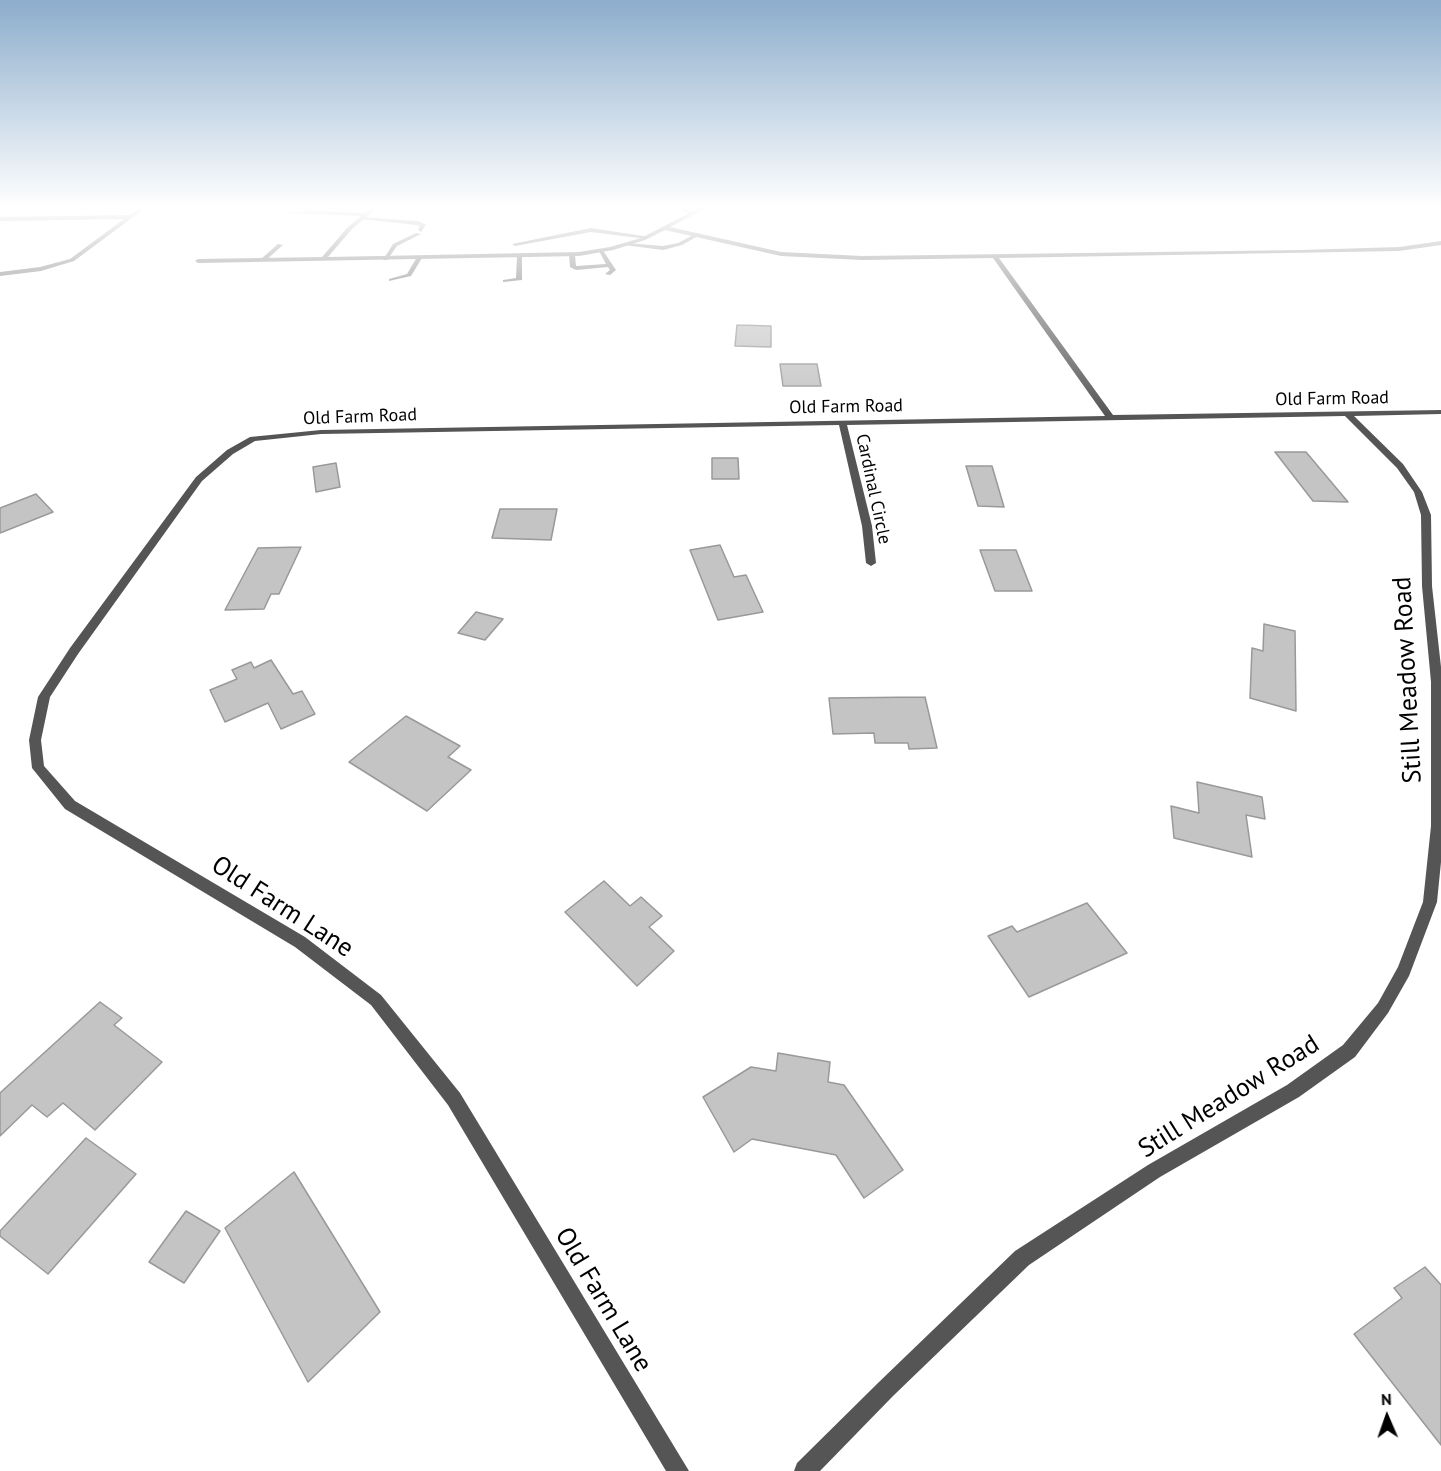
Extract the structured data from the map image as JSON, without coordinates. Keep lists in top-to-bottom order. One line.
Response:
{"streets":{"street":["Old Farm Road","Cardinal Circle","Still Meadow Road","Old Farm Lane"]},"crossings":[["Old Farm Road","Cardinal Circle"],["Old Farm Road","Still Meadow Road"],["Old Farm Road","Old Farm Lane"]],"north":"top"}
